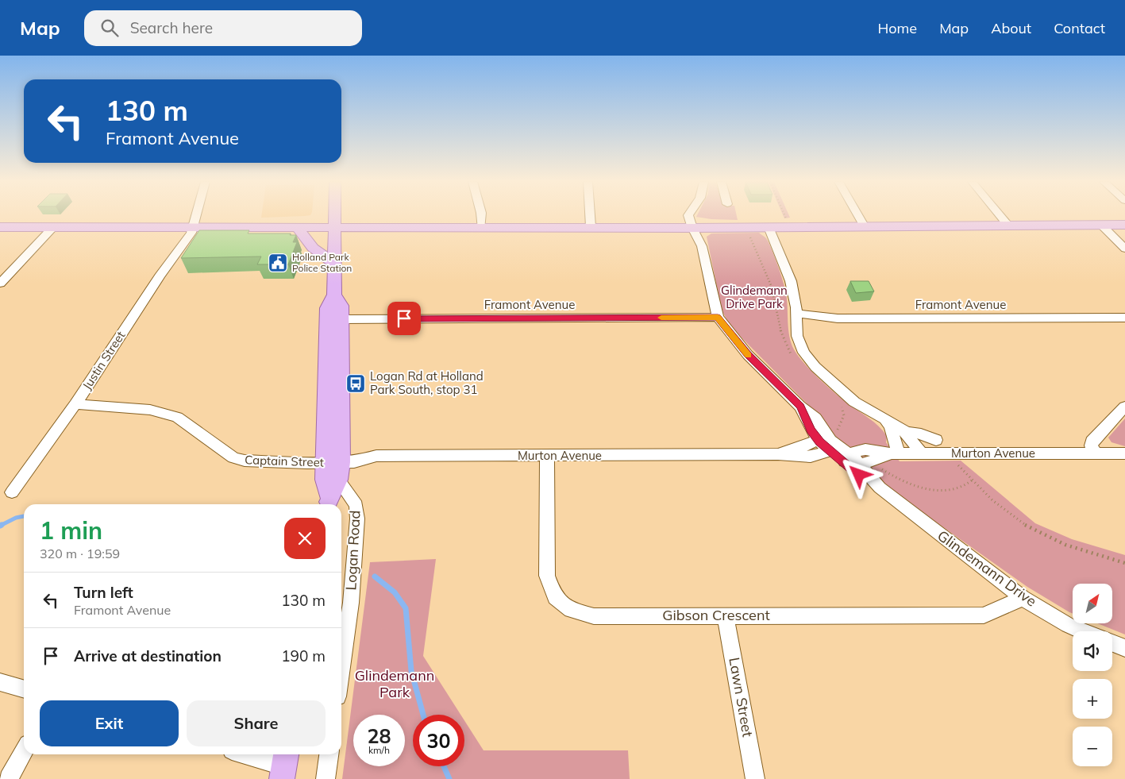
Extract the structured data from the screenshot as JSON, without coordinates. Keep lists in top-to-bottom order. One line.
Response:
{"streets":{"street":["Framont Avenue","Justin Street","Murton Avenue","Captain Street","Logan Road","Glindemann Drive","Gibson Crescent","Lawn Street"]},"crossings":[["Framont Avenue","Glindemann Drive"],["Justin Street","Captain Street"],["Murton Avenue","Captain Street"],["Murton Avenue","Logan Road"],["Murton Avenue","Glindemann Drive"],["Murton Avenue","Gibson Crescent"],["Captain Street","Logan Road"],["Glindemann Drive","Gibson Crescent"],["Gibson Crescent","Lawn Street"]],"parks":["Glindemann Drive Park","Glindemann Park"],"places":{"public building":["Holland Park Police Station"],"bus stop":["Logan Rd at Holland Park South, stop 31"]},"north":"top right","page":{"header":"Map","search":"Search here","nav":["Home","Map","About","Contact"],"turn":["130 m","Framont Avenue"],"heading":["1 min","320 m · 19:59"],"list":[{"name":"Turn left","note":"Framont Avenue","value":"130 m"},{"name":"Arrive at destination","value":"190 m"}],"map_buttons":["+","−"],"buttons":["Exit","Share"],"speed":"28 km/h","limit":"30"}}
